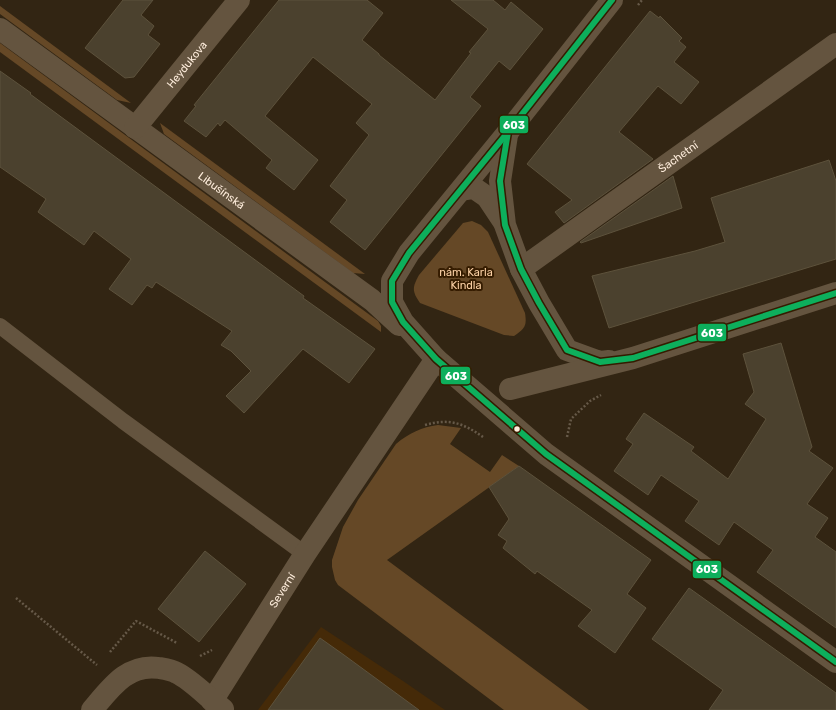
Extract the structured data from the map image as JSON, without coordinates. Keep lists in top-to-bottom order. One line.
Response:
{"streets":{"street":["Heydukova","Šachetní","Libušínská","Severní"]},"crossings":[["Heydukova","Libušínská"],["Libušínská","Severní"]],"parks":["nám. Karla Kindla"],"lines":["transit line 603"]}
